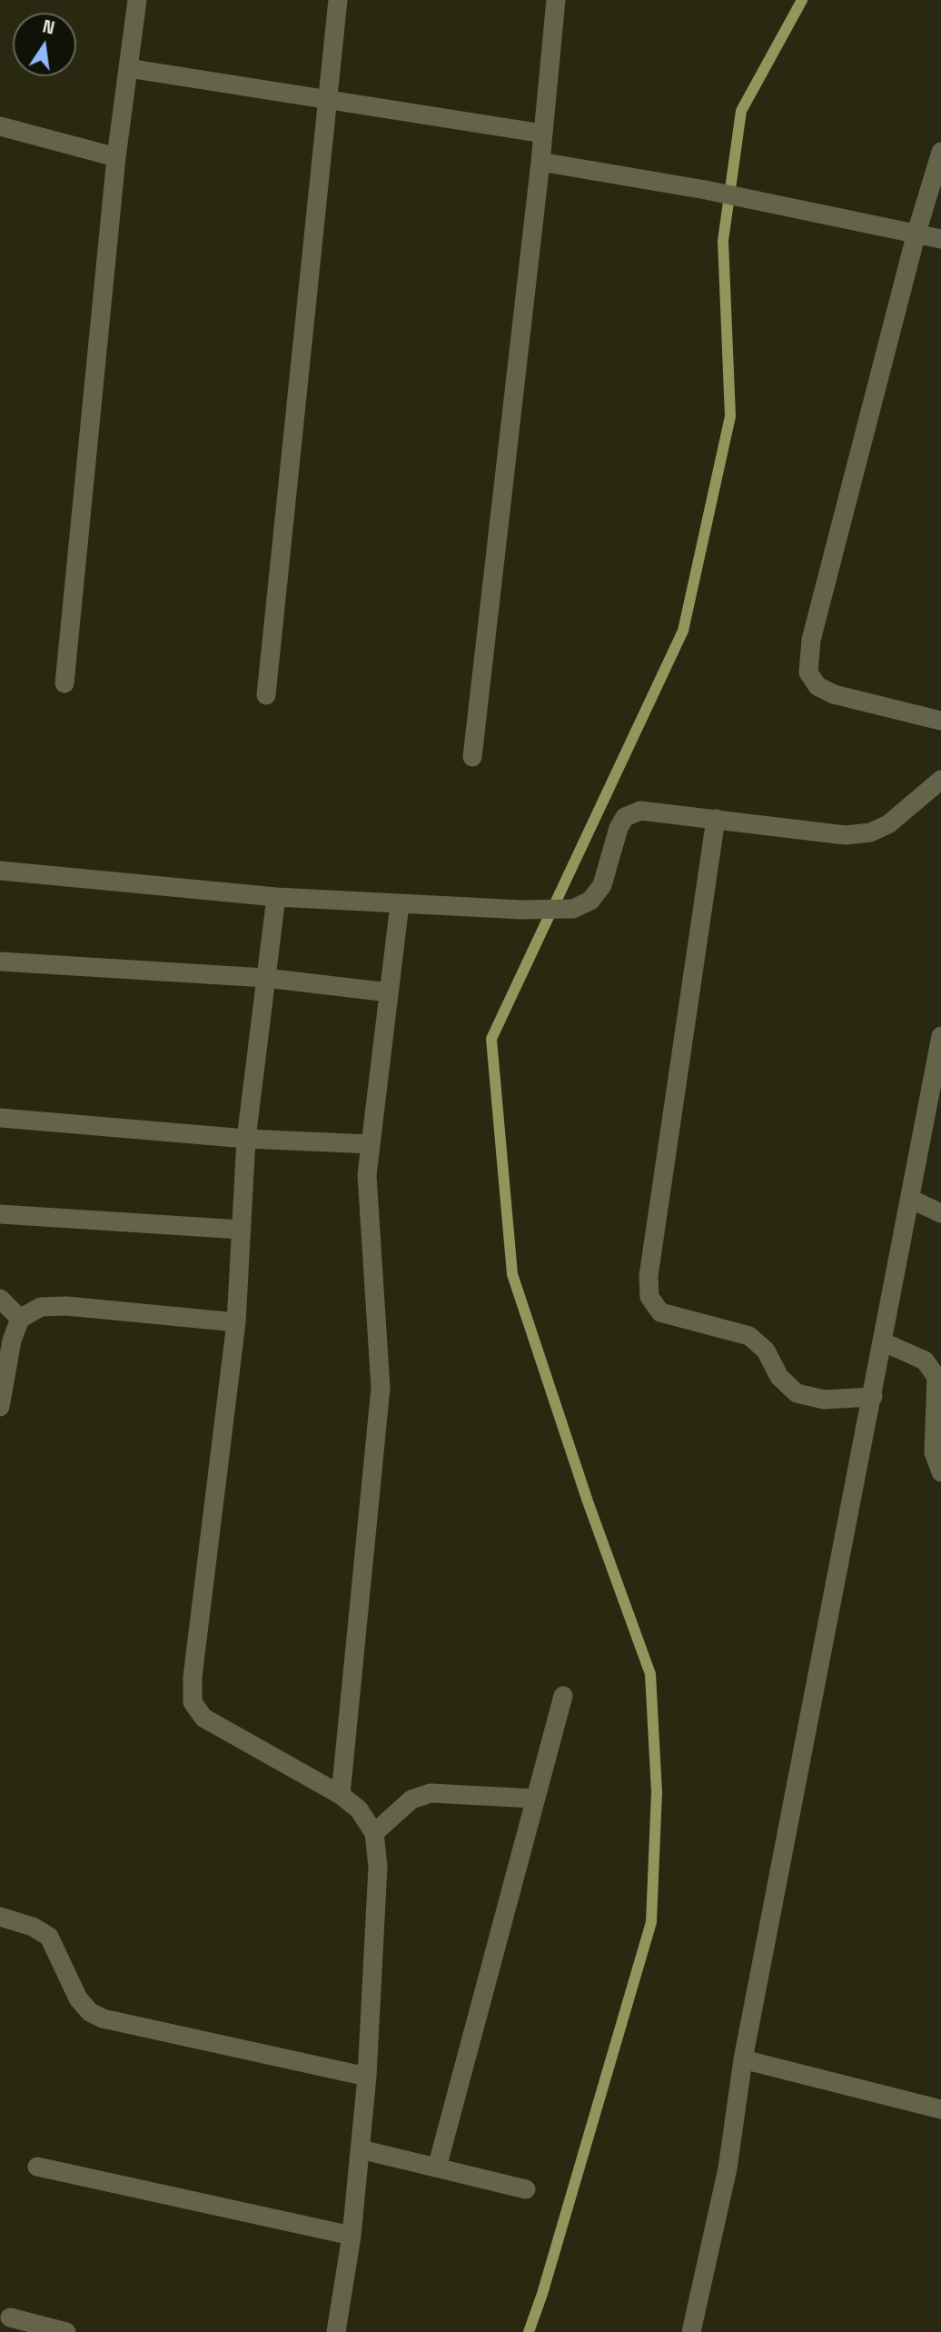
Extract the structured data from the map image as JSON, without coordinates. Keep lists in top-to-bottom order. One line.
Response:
{"north":"top"}
